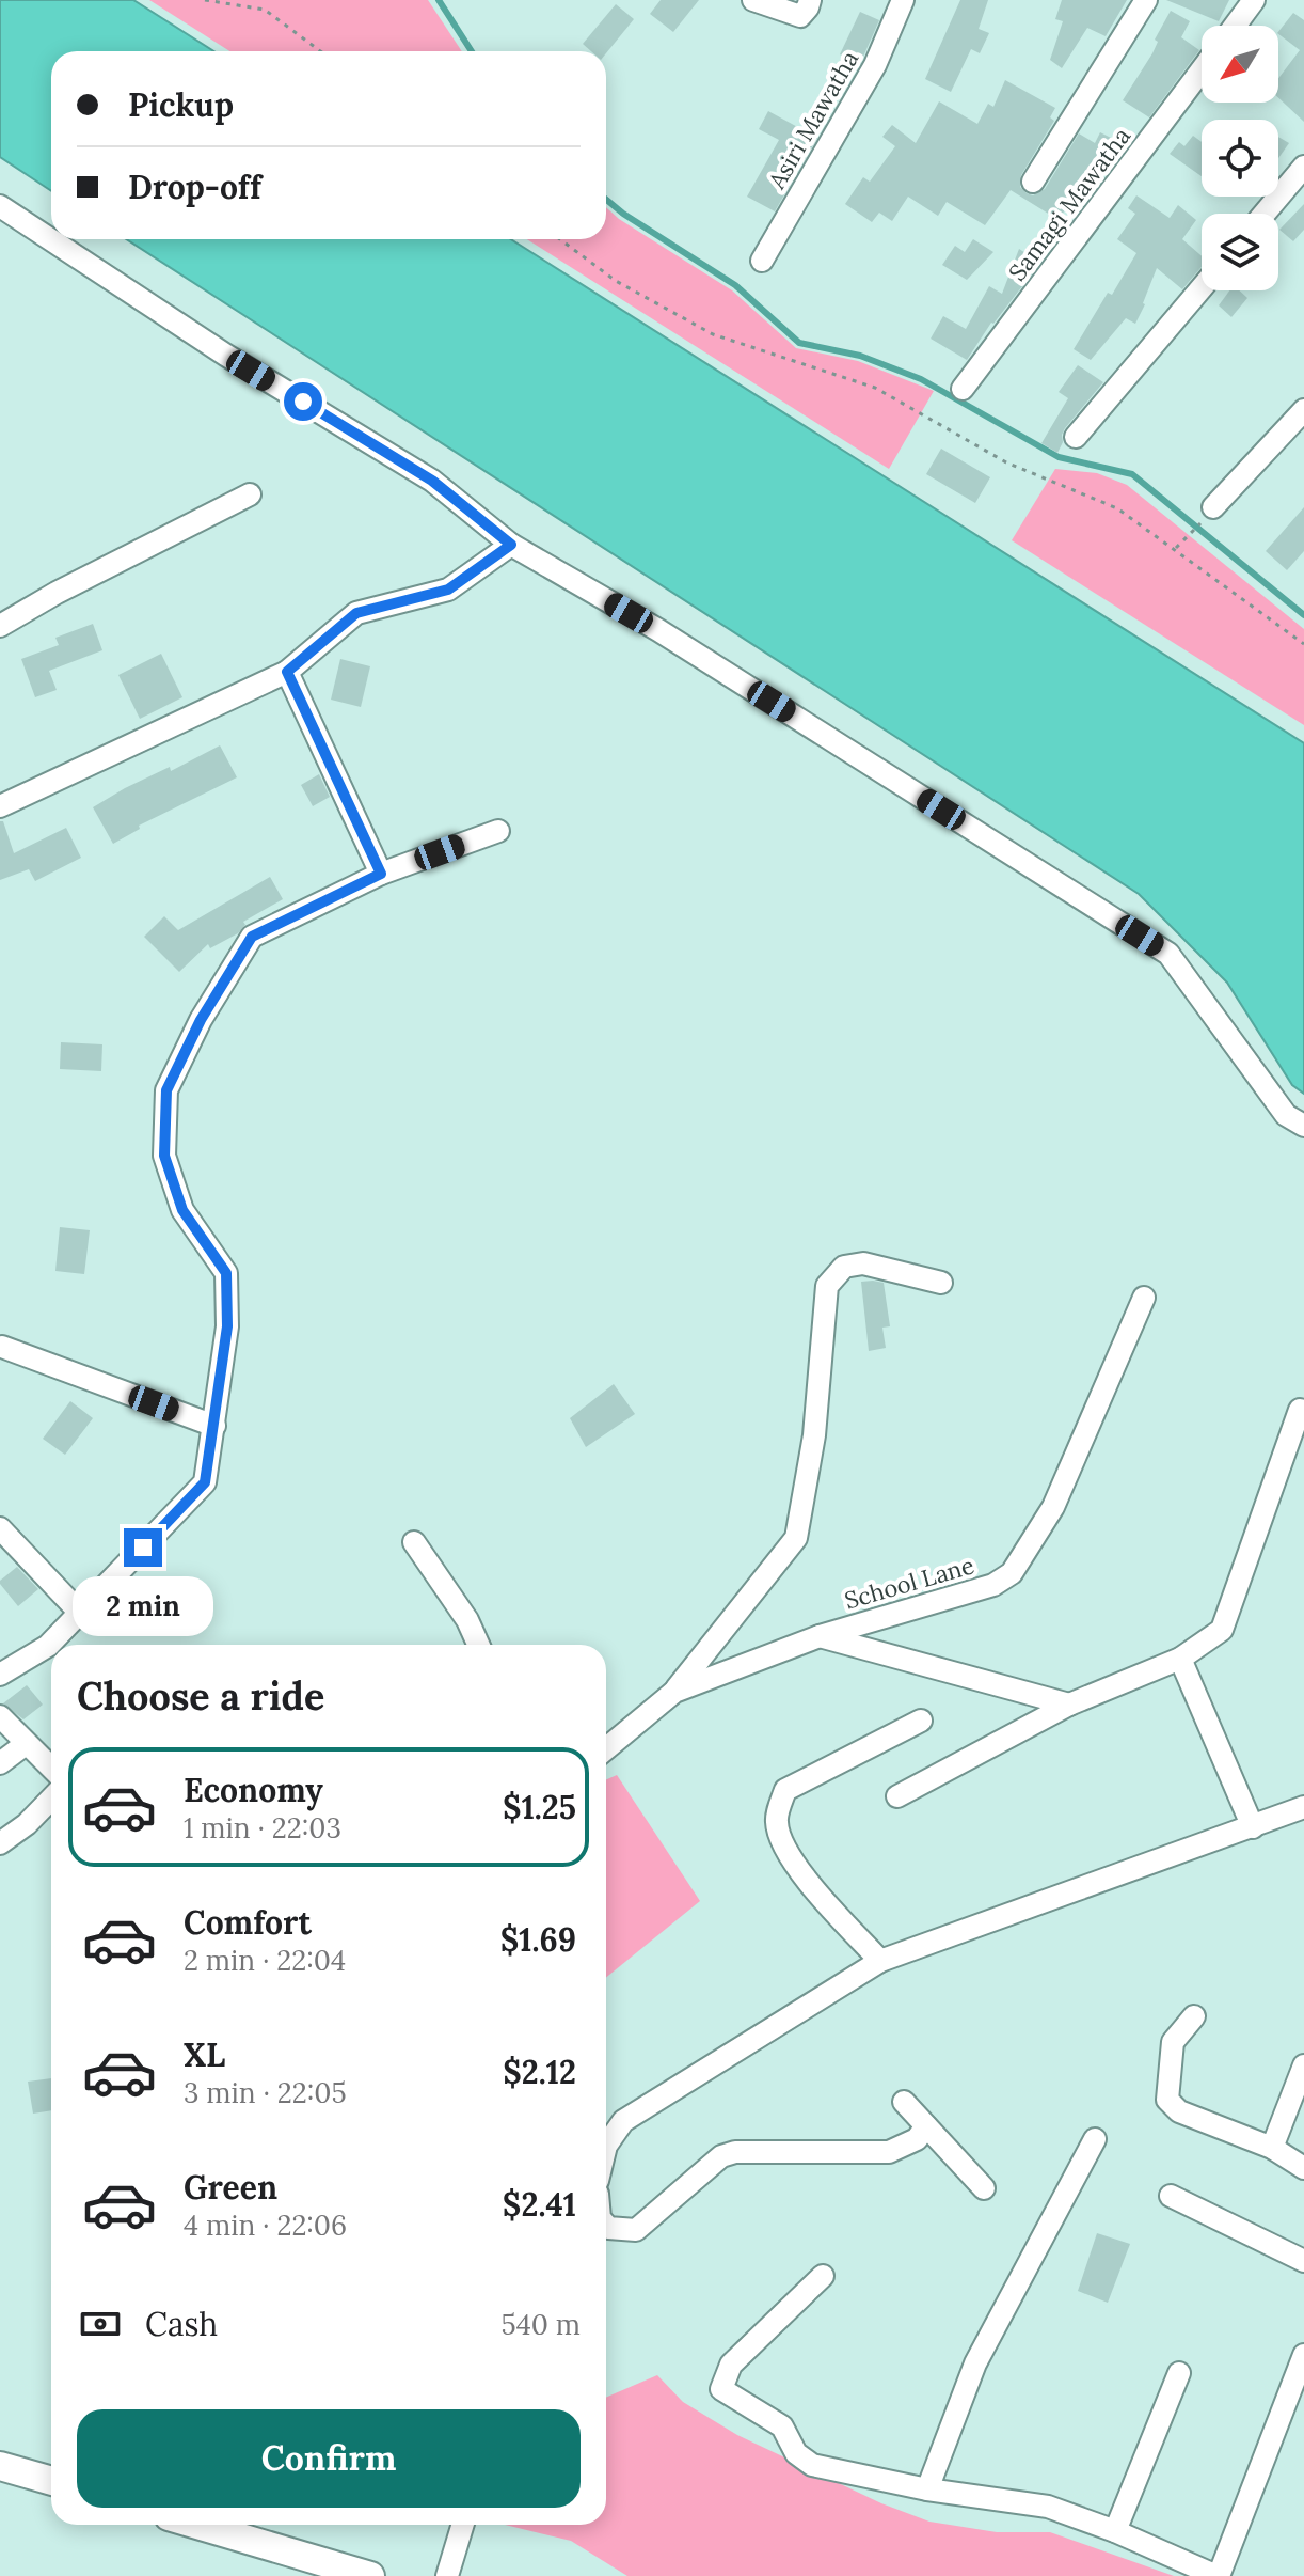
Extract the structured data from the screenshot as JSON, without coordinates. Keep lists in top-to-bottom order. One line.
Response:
{"streets":{"street":["Asiri Mawatha","Samagi Mawatha","School Lane"]},"north":"bottom left","page":{"banner":["Pickup","Drop-off"],"bubble":"2 min","heading":"Choose a ride","list":[{"name":"Economy","note":"1 min · 22:03","value":"$1.25"},{"name":"Comfort","note":"2 min · 22:04","value":"$1.69"},{"name":"XL","note":"3 min · 22:05","value":"$2.12"},{"name":"Green","note":"4 min · 22:06","value":"$2.41"}],"pay":["Cash","540 m"],"buttons":"Confirm"}}
